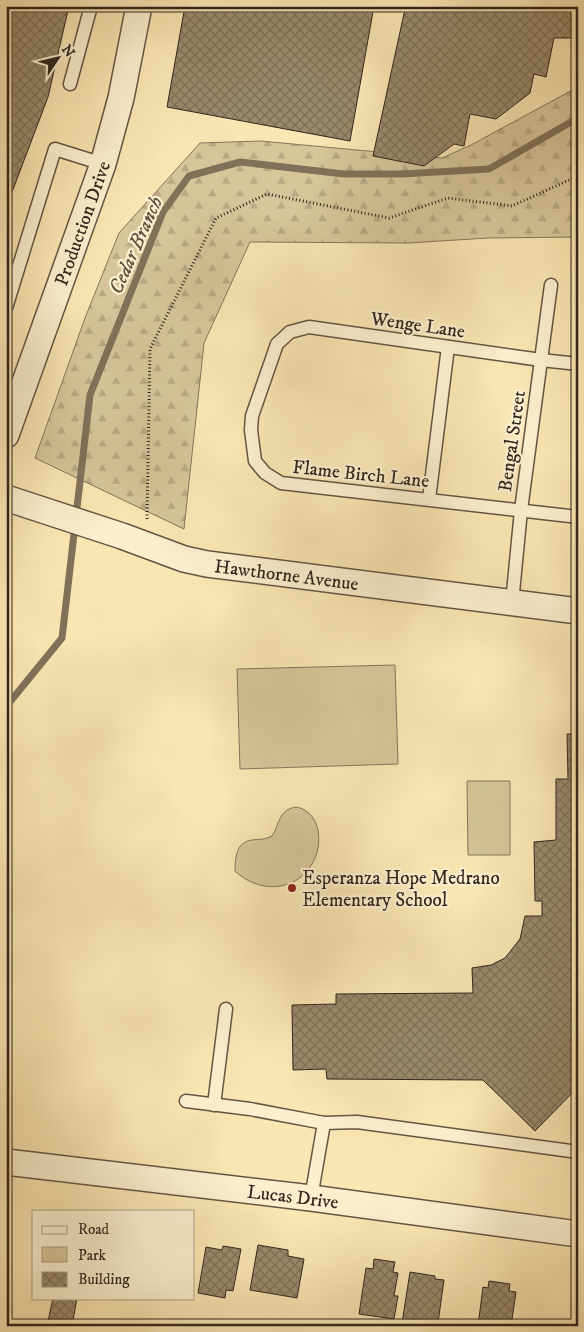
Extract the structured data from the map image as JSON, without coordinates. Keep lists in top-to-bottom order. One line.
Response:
{"streets":{"street":["Production Drive","Hawthorne Avenue","Lucas Drive"],"lane":["Wenge Lane","Bengal Street","Flame Birch Lane"]},"crossings":[["Wenge Lane","Bengal Street"],["Wenge Lane","Flame Birch Lane"],["Bengal Street","Flame Birch Lane"],["Bengal Street","Hawthorne Avenue"]],"water":["Cedar Branch"],"places":["Esperanza Hope Medrano Elementary School"],"legend":["Road","Park","Building"],"north":"top right"}
